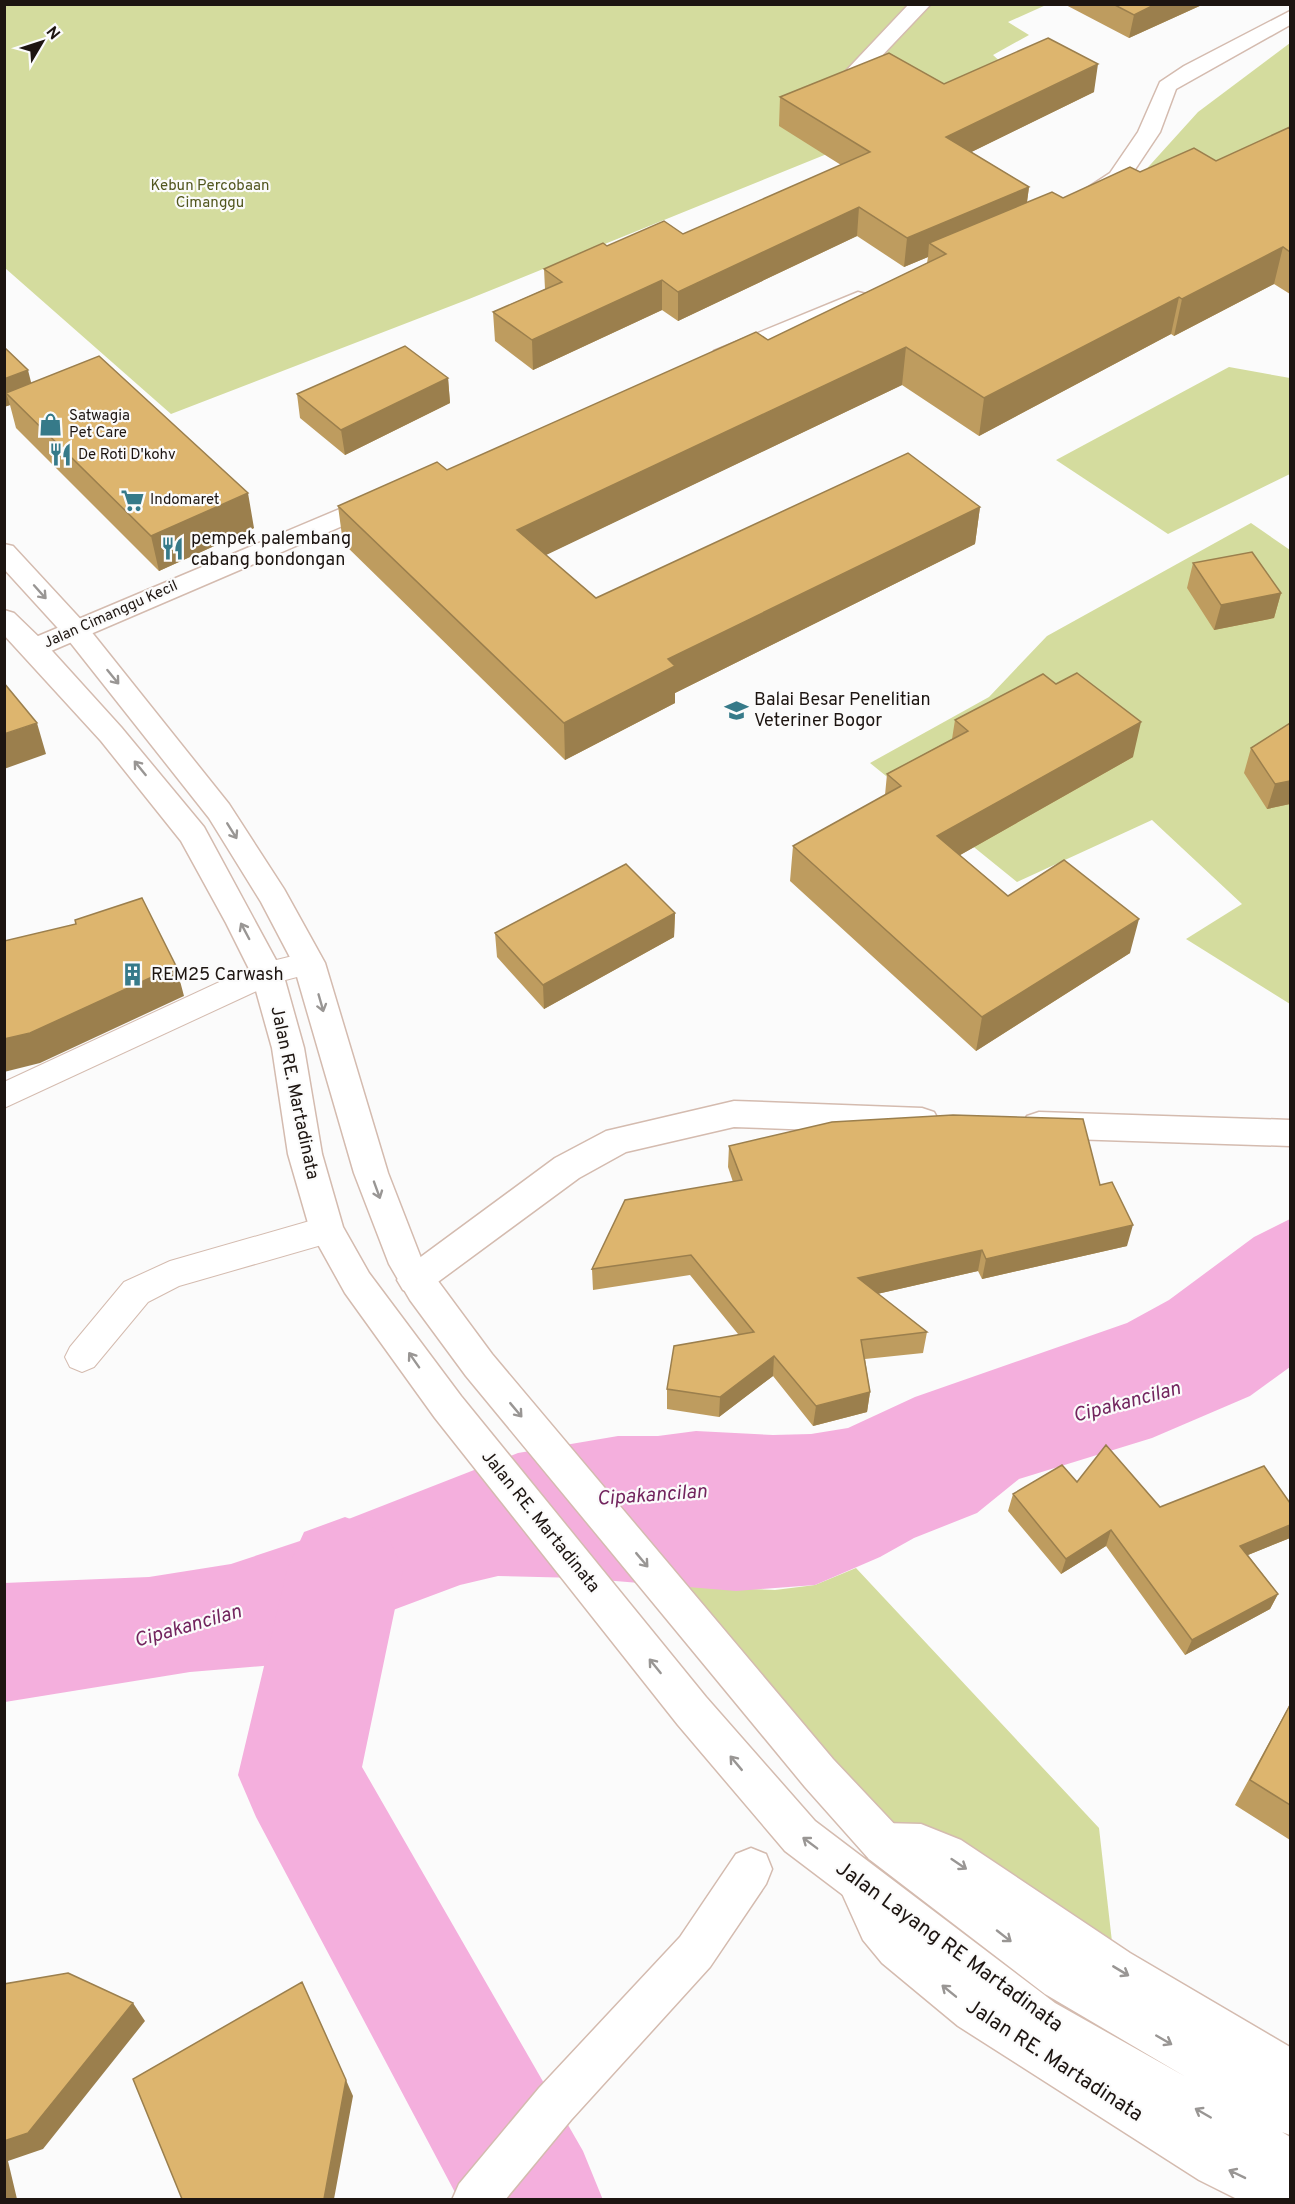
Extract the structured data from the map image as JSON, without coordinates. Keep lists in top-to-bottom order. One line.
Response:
{"streets":{"main road":["Jalan Cimanggu Kecil","Jalan RE. Martadinata","Jalan Layang RE Martadinata"]},"crossings":[["Jalan Cimanggu Kecil","Jalan RE. Martadinata"],["Jalan RE. Martadinata","Jalan Layang RE Martadinata"]],"water":["Cipakancilan"],"parks":["Kebun Percobaan Cimanggu"],"places":{"shop":["Satwagia Pet Care"],"restaurant":["De Roti D'kohv","pempek palembang cabang bondongan"],"supermarket":["Indomaret"],"school or university":["Balai Besar Penelitian Veteriner Bogor"],"building":["REM25 Carwash"]},"north":"top right"}
